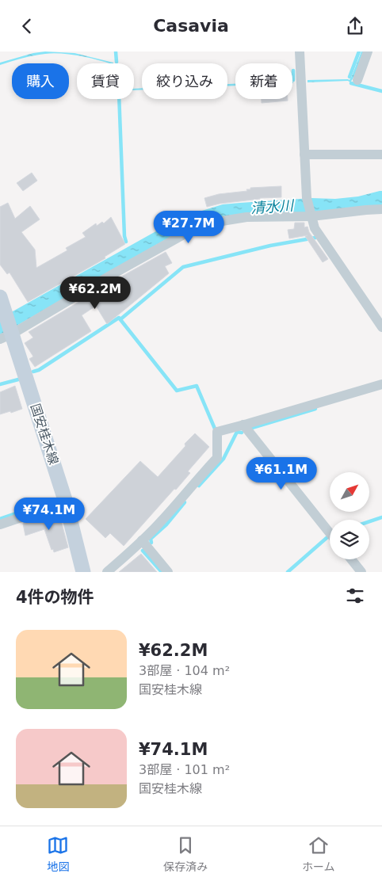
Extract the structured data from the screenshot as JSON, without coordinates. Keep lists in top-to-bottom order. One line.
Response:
{"streets":{"main road":["国安桂木線"]},"water":["清水川"],"north":"top right","page":{"header":"Casavia","chip":["購入","賃貸","絞り込み","新着"],"price":["¥27.7M","¥62.2M","¥61.1M","¥74.1M"],"heading":"4件の物件","list":[{"name":"¥62.2M","note":"3部屋 · 104 m² · 国安桂木線"},{"name":"¥74.1M","note":"3部屋 · 101 m² · 国安桂木線"}],"tabs":["地図","保存済み","ホーム"]}}
